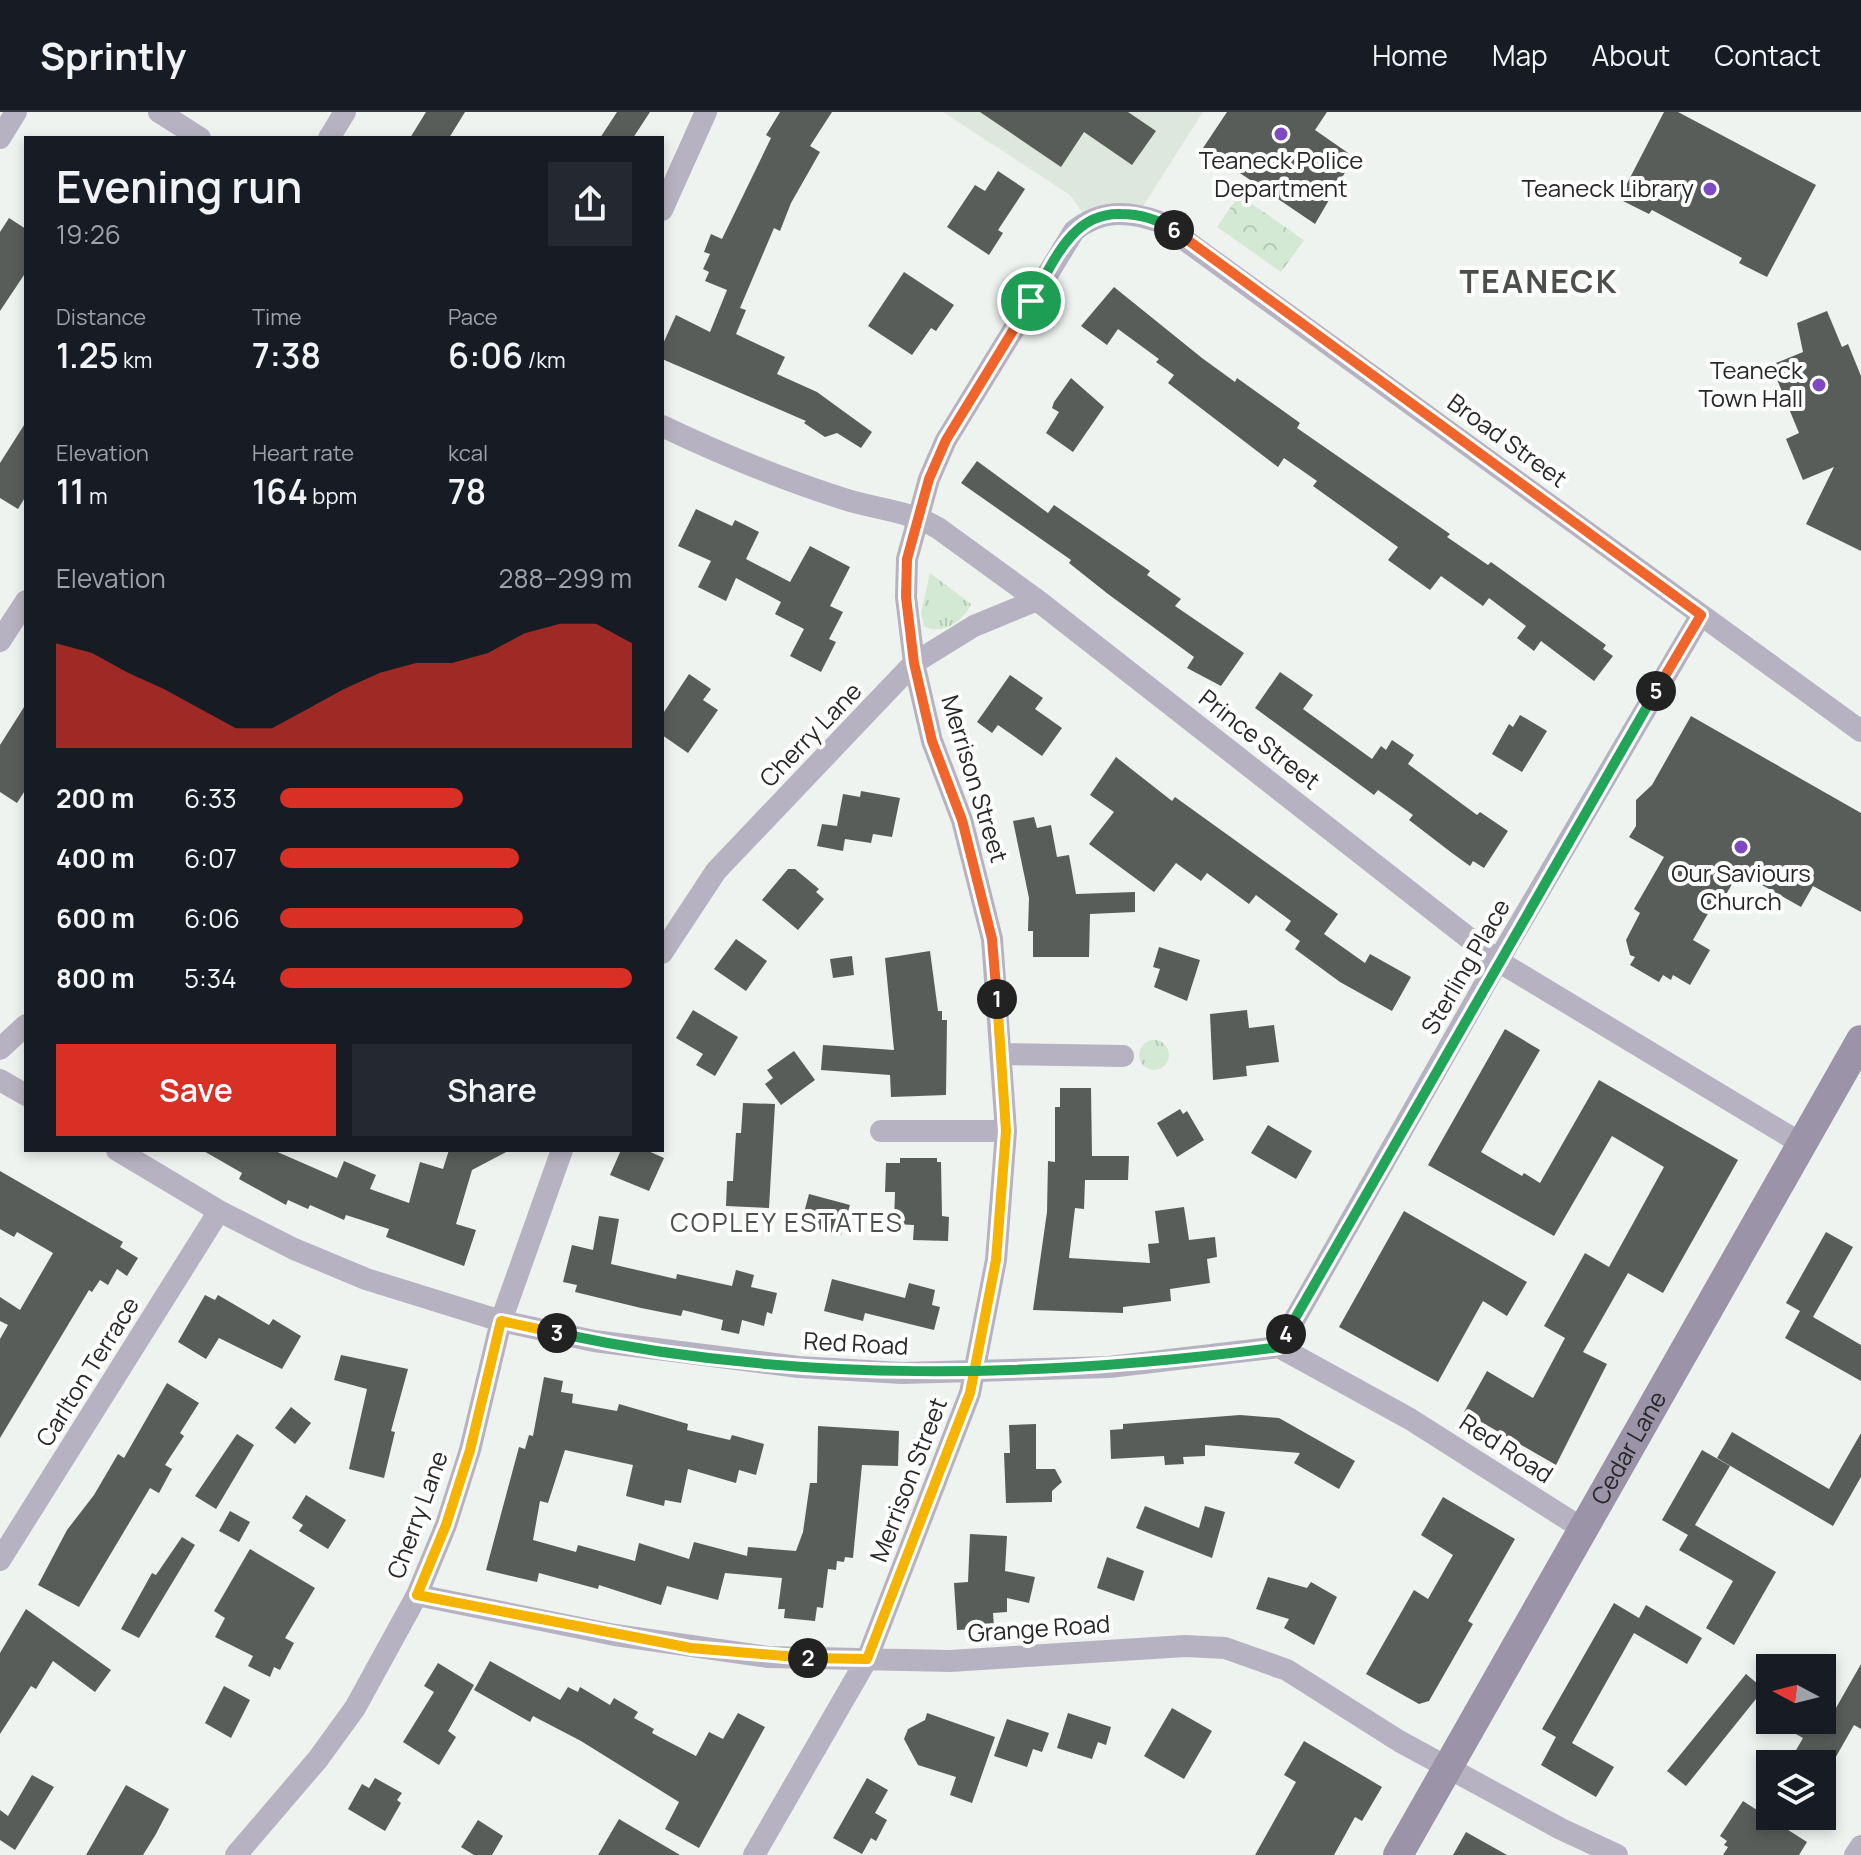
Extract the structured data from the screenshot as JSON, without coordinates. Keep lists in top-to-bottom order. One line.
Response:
{"streets":{"main road":["Cedar Lane"],"street":["Broad Street","Cherry Lane","Prince Street","Merrison Street","Sterling Place","Red Road","Carlton Terrace","Grange Road"]},"crossings":[["Broad Street","Merrison Street"],["Broad Street","Sterling Place"],["Cherry Lane","Prince Street"],["Cherry Lane","Merrison Street"],["Cherry Lane","Red Road"],["Cherry Lane","Grange Road"],["Prince Street","Merrison Street"],["Prince Street","Sterling Place"],["Prince Street","Cedar Lane"],["Merrison Street","Red Road"],["Merrison Street","Grange Road"],["Sterling Place","Red Road"],["Red Road","Carlton Terrace"],["Red Road","Cedar Lane"],["Cedar Lane","Grange Road"]],"districts":["TEANECK","COPLEY ESTATES"],"places":["Teaneck Police Department","Teaneck Library","Teaneck Town Hall","Our Saviours Church"],"north":"left","page":{"header":"Sprintly","nav":["Home","Map","About","Contact"],"heading":["Evening run","19:26"],"pins":["6","5","1","3","4","2"],"stats":[["Distance","1.25 km"],["Time","7:38"],["Pace","6:06 /km"],["Elevation","11 m"],["Heart rate","164 bpm"],["kcal","78"]],"chart":["Elevation","288–299 m"],"list":[{"name":"200 m","note":"6:33"},{"name":"400 m","note":"6:07"},{"name":"600 m","note":"6:06"},{"name":"800 m","note":"5:34"}],"buttons":["Save","Share"]}}
